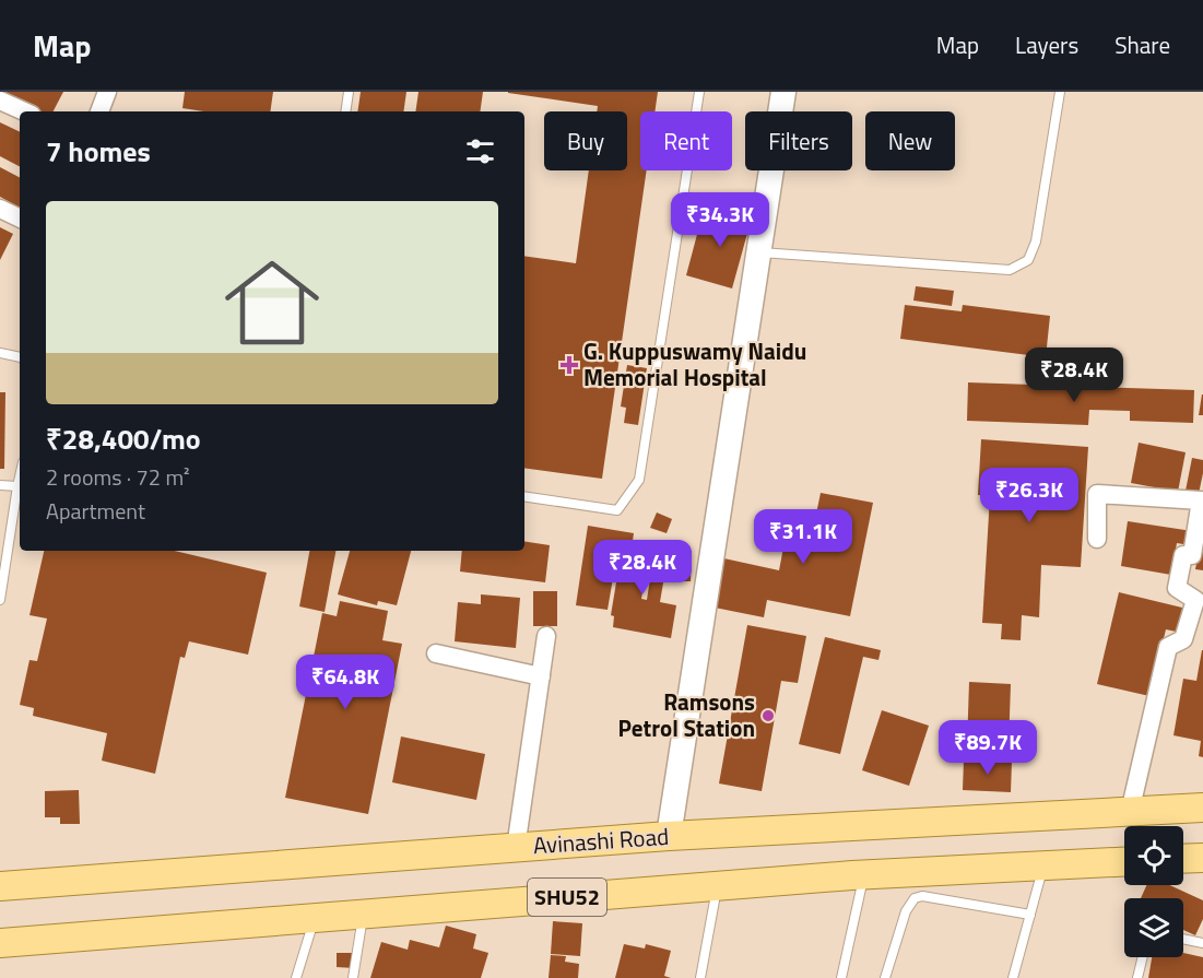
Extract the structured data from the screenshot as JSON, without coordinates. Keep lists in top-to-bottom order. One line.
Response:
{"streets":{"main road":["Avinashi Road","SHU52"]},"places":{"health":["G. Kuppuswamy Naidu Memorial Hospital"],"other":["Ramsons Petrol Station"]},"page":{"header":"Map","nav":["Map","Layers","Share"],"chip":["Buy","Rent","Filters","New"],"heading":"7 homes","list":[{"name":"₹28,400/mo","note":"2 rooms · 72 m² · Apartment"}],"price":["₹34.3K","₹28.4K","₹26.3K","₹31.1K","₹28.4K","₹64.8K","₹89.7K"]}}
